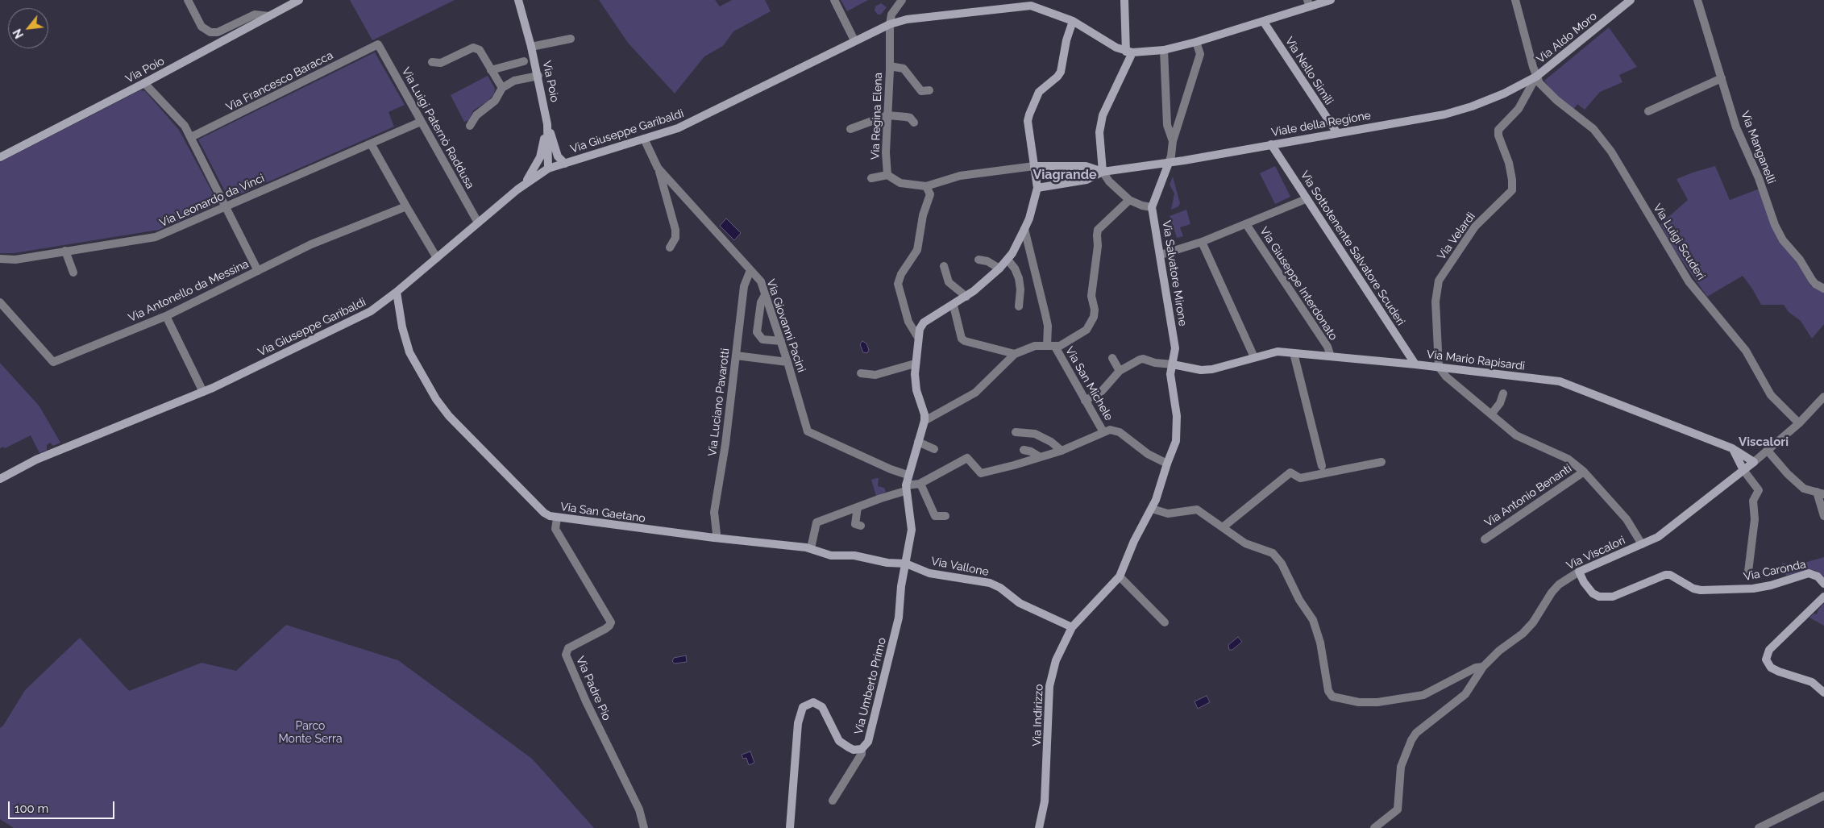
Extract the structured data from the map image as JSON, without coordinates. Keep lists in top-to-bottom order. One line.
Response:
{"streets":{"street":["Via Aldo Moro","Via Poio","Via Nello Simili","Via Francesco Baracca","Via Regina Elena","Viale della Regione","Via Luigi Paternò Raddusa","Via Giuseppe Garibaldi","Via Manganelli","Via Leonardo da Vinci","Via Velardi","Via Luigi Scuderi","Via Sottotenente Salvatore Scuderi","Via Salvatore Mirone","Via Giuseppe Interdonato","Via Antonello da Messina","Via Giovanni Pacini","Via Mario Rapisardi","Via San Michele","Via Luciano Pavarotti","Via Antonio Benanti","Via San Gaetano","Via Viscalori","Via Vallone","Via Caronda","Via Umberto Primo","Via Padre Pio","Via Indirizzo"]},"crossings":[["Via Aldo Moro","Viale della Regione"],["Via Aldo Moro","Via Velardi"],["Via Aldo Moro","Via Luigi Scuderi"],["Via Poio","Via Giuseppe Garibaldi"],["Via Nello Simili","Viale della Regione"],["Via Francesco Baracca","Via Luigi Paternò Raddusa"],["Via Regina Elena","Via Giuseppe Garibaldi"],["Viale della Regione","Via Velardi"],["Viale della Regione","Via Luigi Scuderi"],["Viale della Regione","Via Sottotenente Salvatore Scuderi"],["Viale della Regione","Via Salvatore Mirone"],["Via Luigi Paternò Raddusa","Via Giuseppe Garibaldi"],["Via Luigi Paternò Raddusa","Via Leonardo da Vinci"],["Via Giuseppe Garibaldi","Via Giovanni Pacini"],["Via Giuseppe Garibaldi","Via San Gaetano"],["Via Velardi","Via Luigi Scuderi"],["Via Velardi","Via Mario Rapisardi"],["Via Sottotenente Salvatore Scuderi","Via Mario Rapisardi"],["Via Salvatore Mirone","Via Mario Rapisardi"],["Via Salvatore Mirone","Via Indirizzo"],["Via Giuseppe Interdonato","Via Mario Rapisardi"],["Via Giovanni Pacini","Via Luciano Pavarotti"],["Via Giovanni Pacini","Via Umberto Primo"],["Via Mario Rapisardi","Via Viscalori"],["Via Mario Rapisardi","Via Indirizzo"],["Via Luciano Pavarotti","Via San Gaetano"],["Via San Gaetano","Via Vallone"],["Via San Gaetano","Via Umberto Primo"],["Via San Gaetano","Via Padre Pio"],["Via Viscalori","Via Caronda"],["Via Vallone","Via Umberto Primo"],["Via Vallone","Via Indirizzo"]],"districts":["Viagrande","Viscalori"],"parks":["Parco Monte Serra"],"scale_bar":"100 m","north":"bottom left"}
